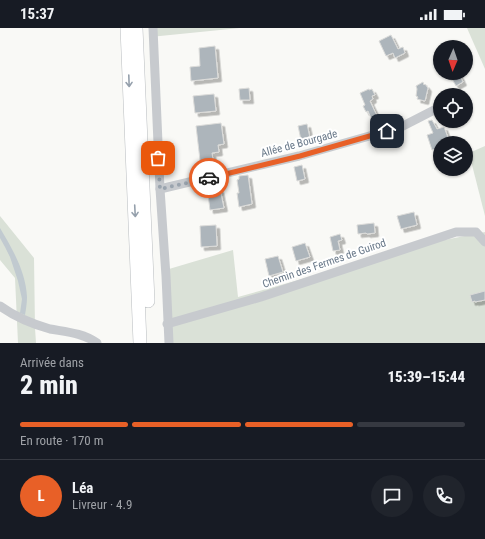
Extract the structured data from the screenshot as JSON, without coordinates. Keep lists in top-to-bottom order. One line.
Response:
{"streets":{"street":["Allée de Bourgade","Chemin des Fermes de Guirod"]},"north":"bottom","page":{"status":"15:37","heading":["2 min","Arrivée dans","15:39–15:44"],"panel":["Léa","Livreur · 4.9"],"bar":"En route · 170 m","round":"L"}}
